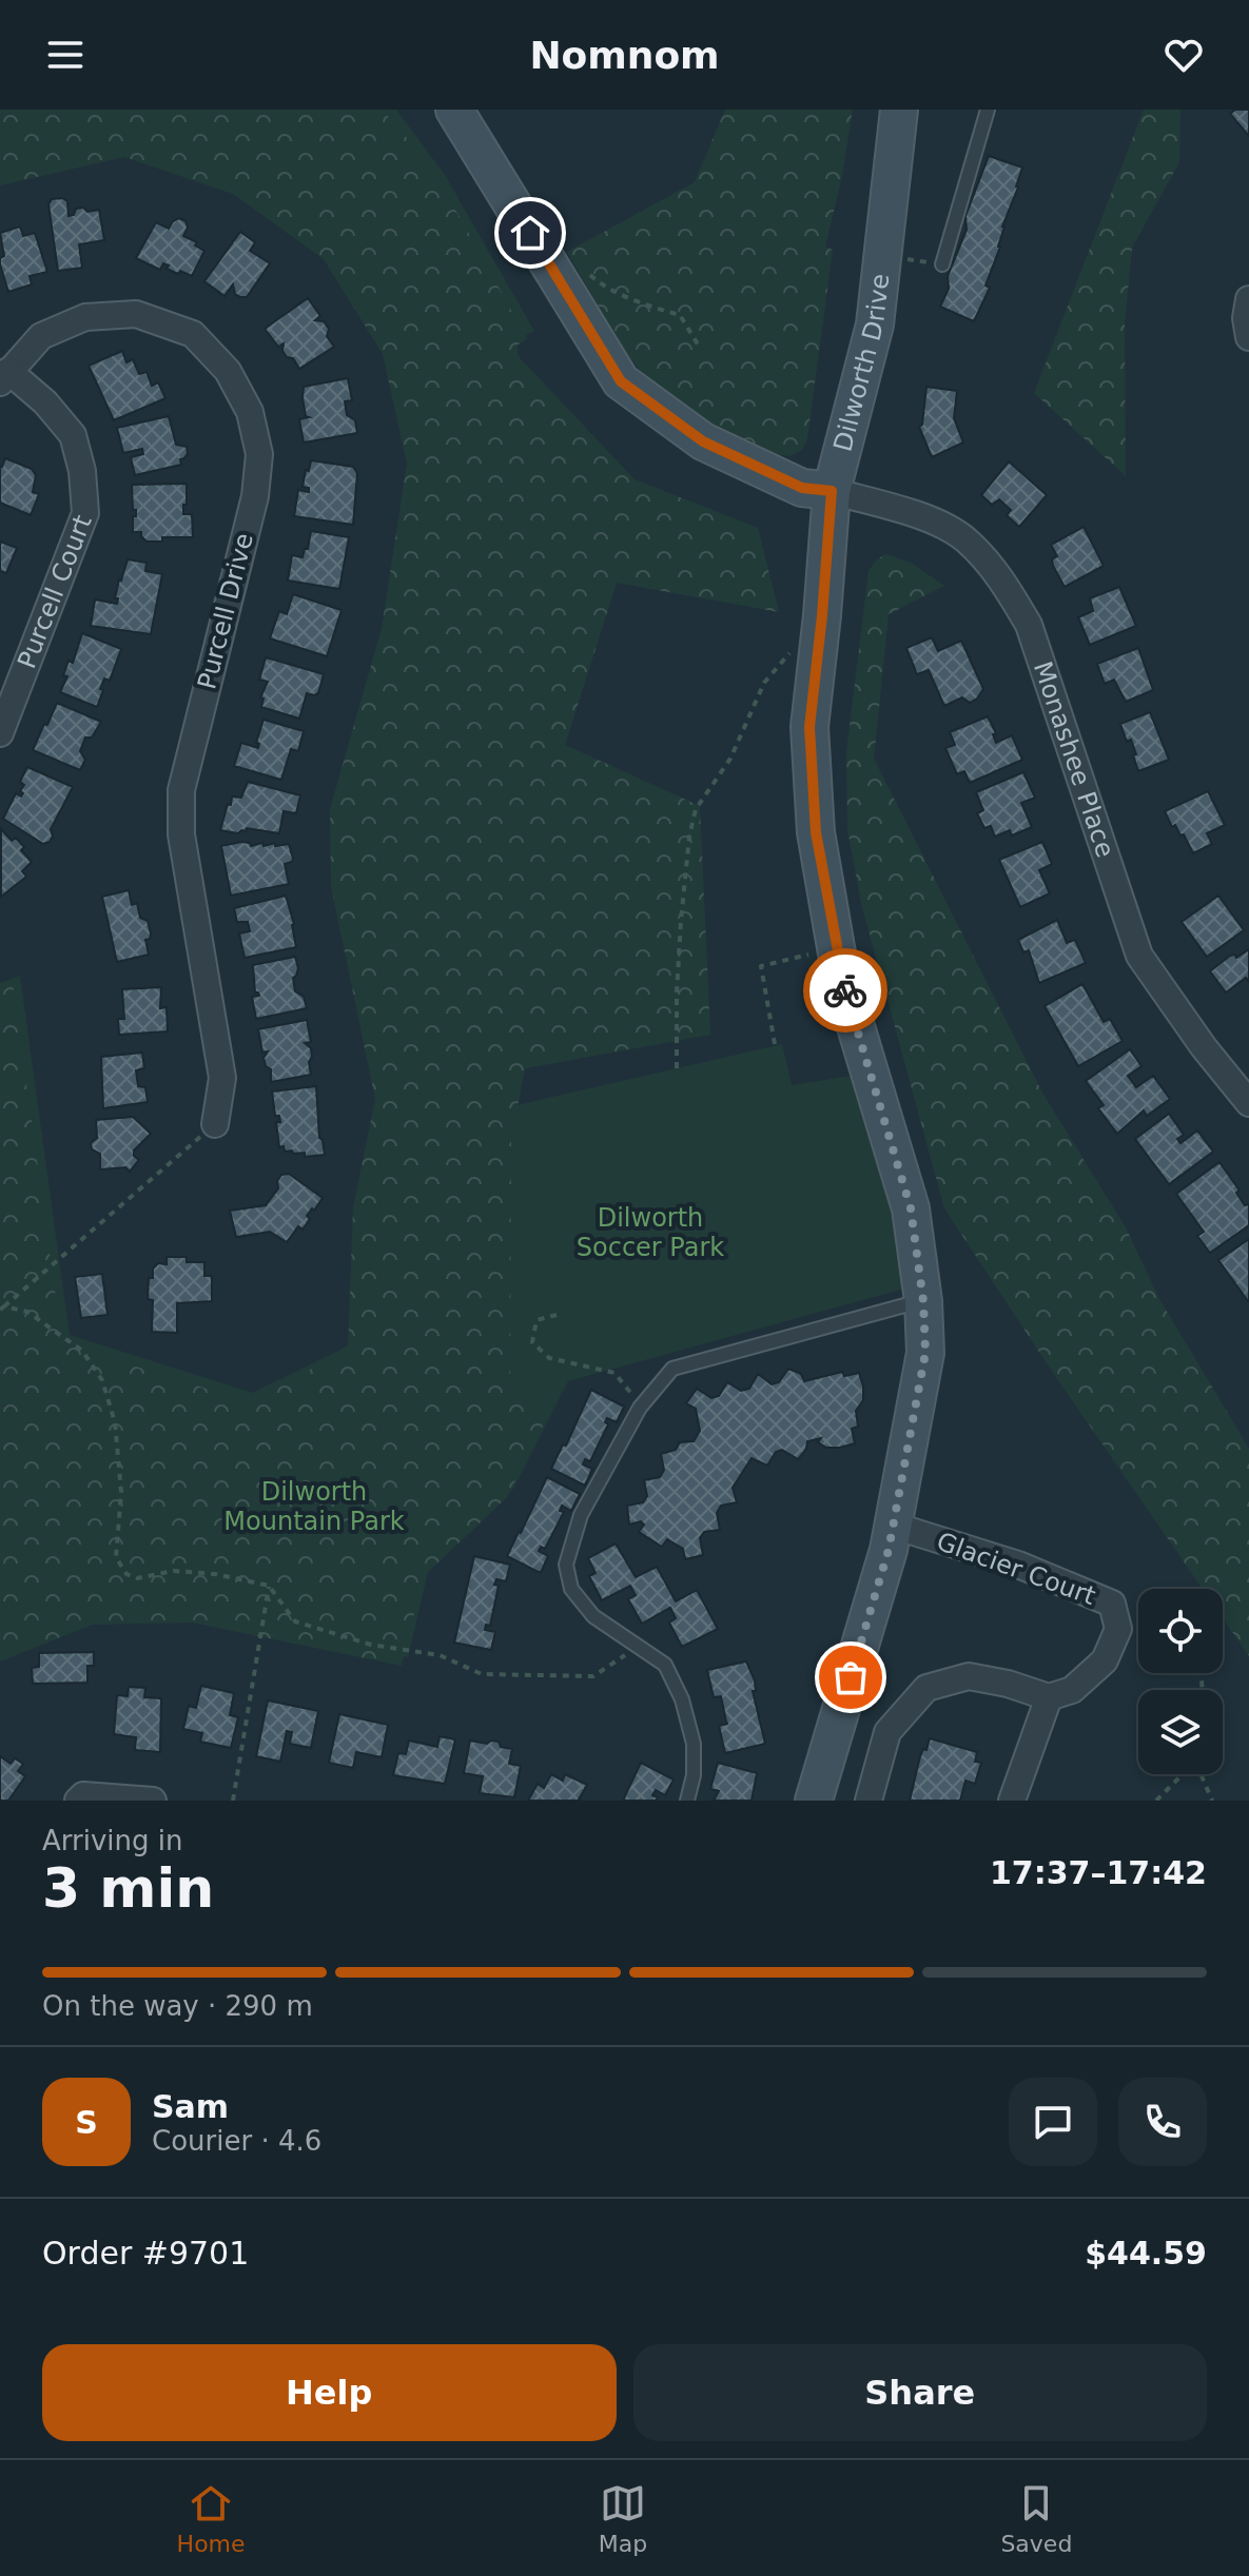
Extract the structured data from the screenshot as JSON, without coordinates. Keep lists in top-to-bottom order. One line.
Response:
{"streets":{"street":["Dilworth Drive","Purcell Court","Purcell Drive","Monashee Place","Glacier Court"]},"crossings":[["Dilworth Drive","Monashee Place"],["Dilworth Drive","Glacier Court"],["Purcell Court","Purcell Drive"]],"parks":["Dilworth Soccer Park","Dilworth Mountain Park"],"page":{"header":"Nomnom","heading":["3 min","Arriving in","17:37–17:42"],"panel":["Sam","Courier · 4.6","Order #9701","$44.59"],"bar":"On the way · 290 m","round":"S","buttons":["Help","Share"],"tabs":["Home","Map","Saved"]}}
